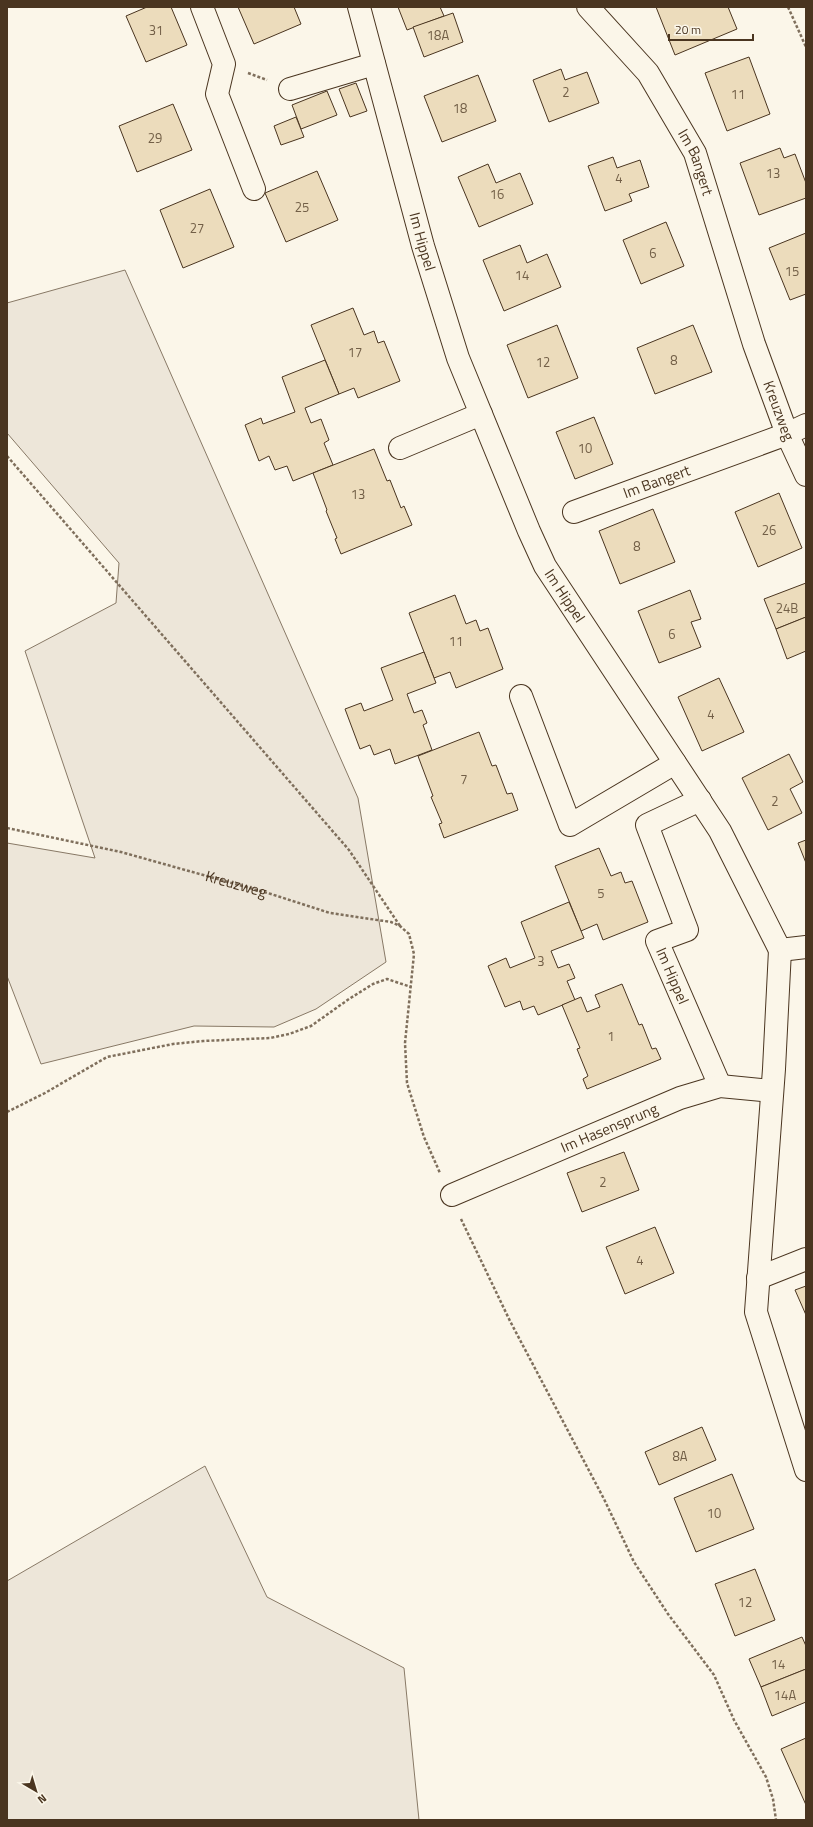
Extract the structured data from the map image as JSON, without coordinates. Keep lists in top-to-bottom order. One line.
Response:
{"streets":{"street":["Im Bangert","Im Hippel","Kreuzweg","Im Hasensprung"]},"crossings":[["Im Bangert","Kreuzweg"],["Im Hippel","Im Hasensprung"]],"house_numbers":["31","18A","2","11","18","29","13","4","16","25","27","6","15","14","17","8","12","10","13","26","8","24B","6","11","4","7","2","5","3","1","2","4","8A","10","12","14","14A"],"scale_bar":"20 m","north":"bottom right"}
